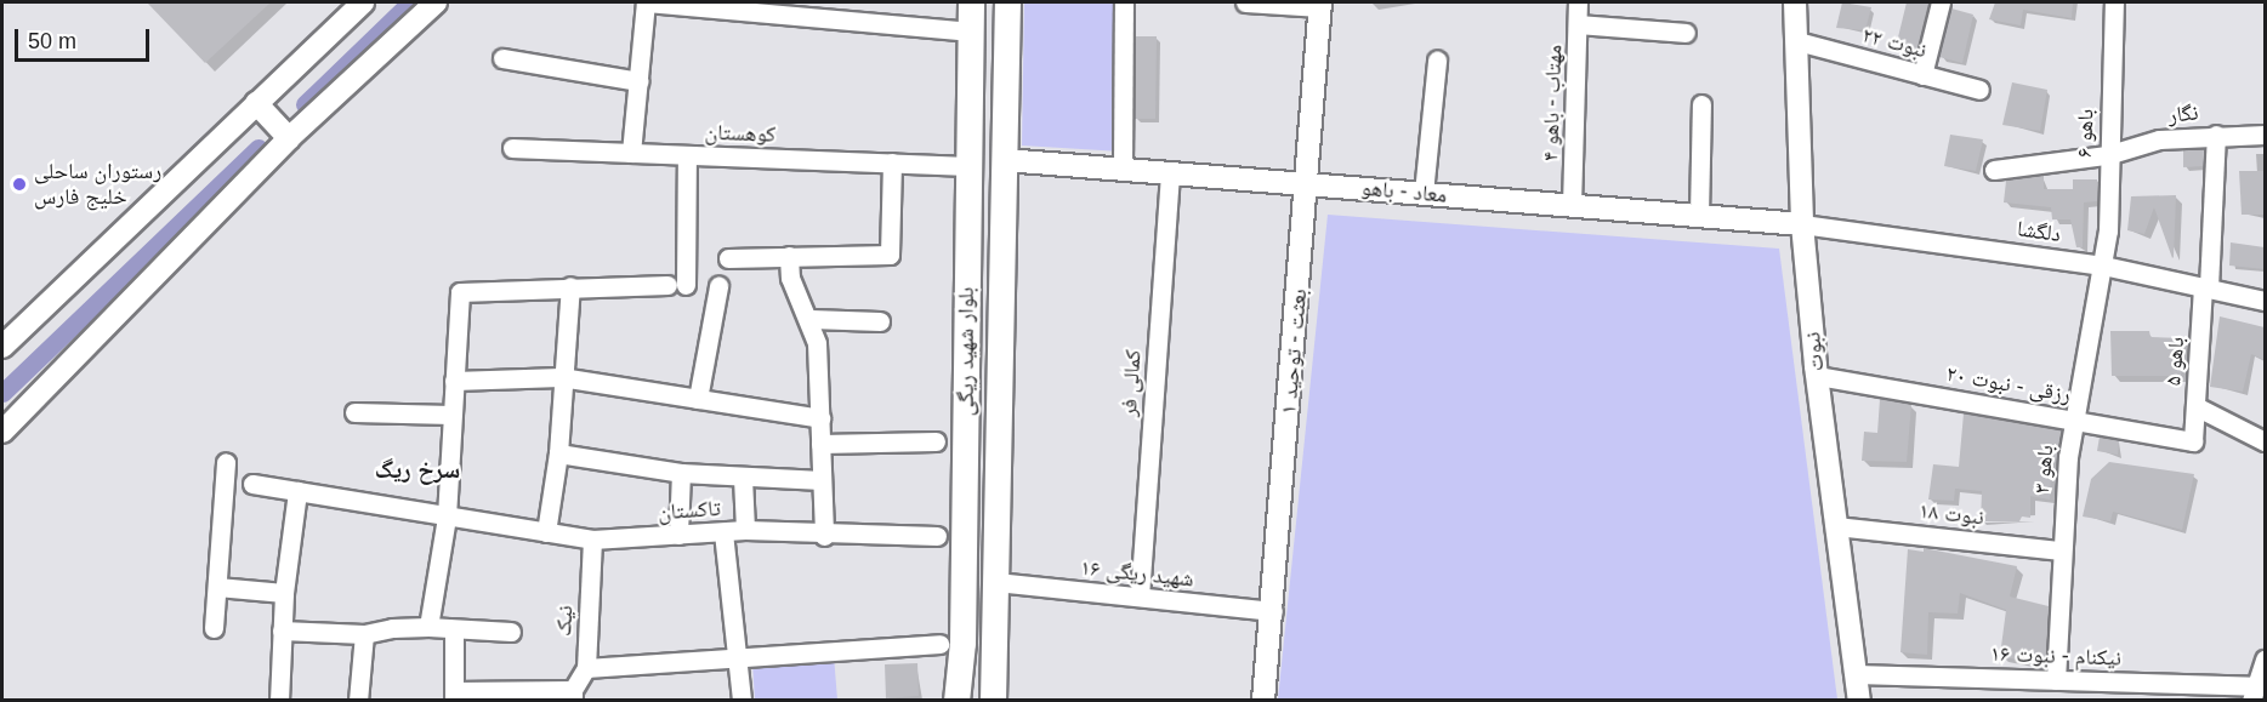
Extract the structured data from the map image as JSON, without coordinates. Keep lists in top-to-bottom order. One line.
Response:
{"streets":{"main road":["بلوار شهید ریگی"],"street":["نبوت ۲۲","مهتاب - باهو ۴","نگار","کوهستان","باهو ۶","معاد - باهو","دلگشا","بعثت - توحید ۱","نبوت","باهو ۵","کمالی فر","رزقی - نبوت ۲۰","باهو ۳","تاکستان","نبوت ۱۸","شهید ریگی ۱۶","نیک","نیکنام - نبوت ۱۶"]},"crossings":[["نبوت ۲۲","نبوت"],["مهتاب - باهو ۴","معاد - باهو"],["نگار","باهو ۶"],["نگار","باهو ۵"],["کوهستان","بلوار شهید ریگی"],["باهو ۶","دلگشا"],["باهو ۶","باهو ۳"],["معاد - باهو","دلگشا"],["معاد - باهو","بلوار شهید ریگی"],["معاد - باهو","بعثت - توحید ۱"],["معاد - باهو","نبوت"],["معاد - باهو","کمالی فر"],["دلگشا","نبوت"],["دلگشا","باهو ۵"],["دلگشا","باهو ۳"],["بلوار شهید ریگی","شهید ریگی ۱۶"],["بعثت - توحید ۱","شهید ریگی ۱۶"],["نبوت","رزقی - نبوت ۲۰"],["نبوت","نبوت ۱۸"],["نبوت","نیکنام - نبوت ۱۶"],["باهو ۵","رزقی - نبوت ۲۰"],["کمالی فر","شهید ریگی ۱۶"],["رزقی - نبوت ۲۰","باهو ۳"],["باهو ۳","نبوت ۱۸"],["باهو ۳","نیکنام - نبوت ۱۶"],["تاکستان","نیک"]],"districts":["سرخ ریگ"],"places":["رستوران ساحلی خلیج فارس"],"scale_bar":"50 m"}
